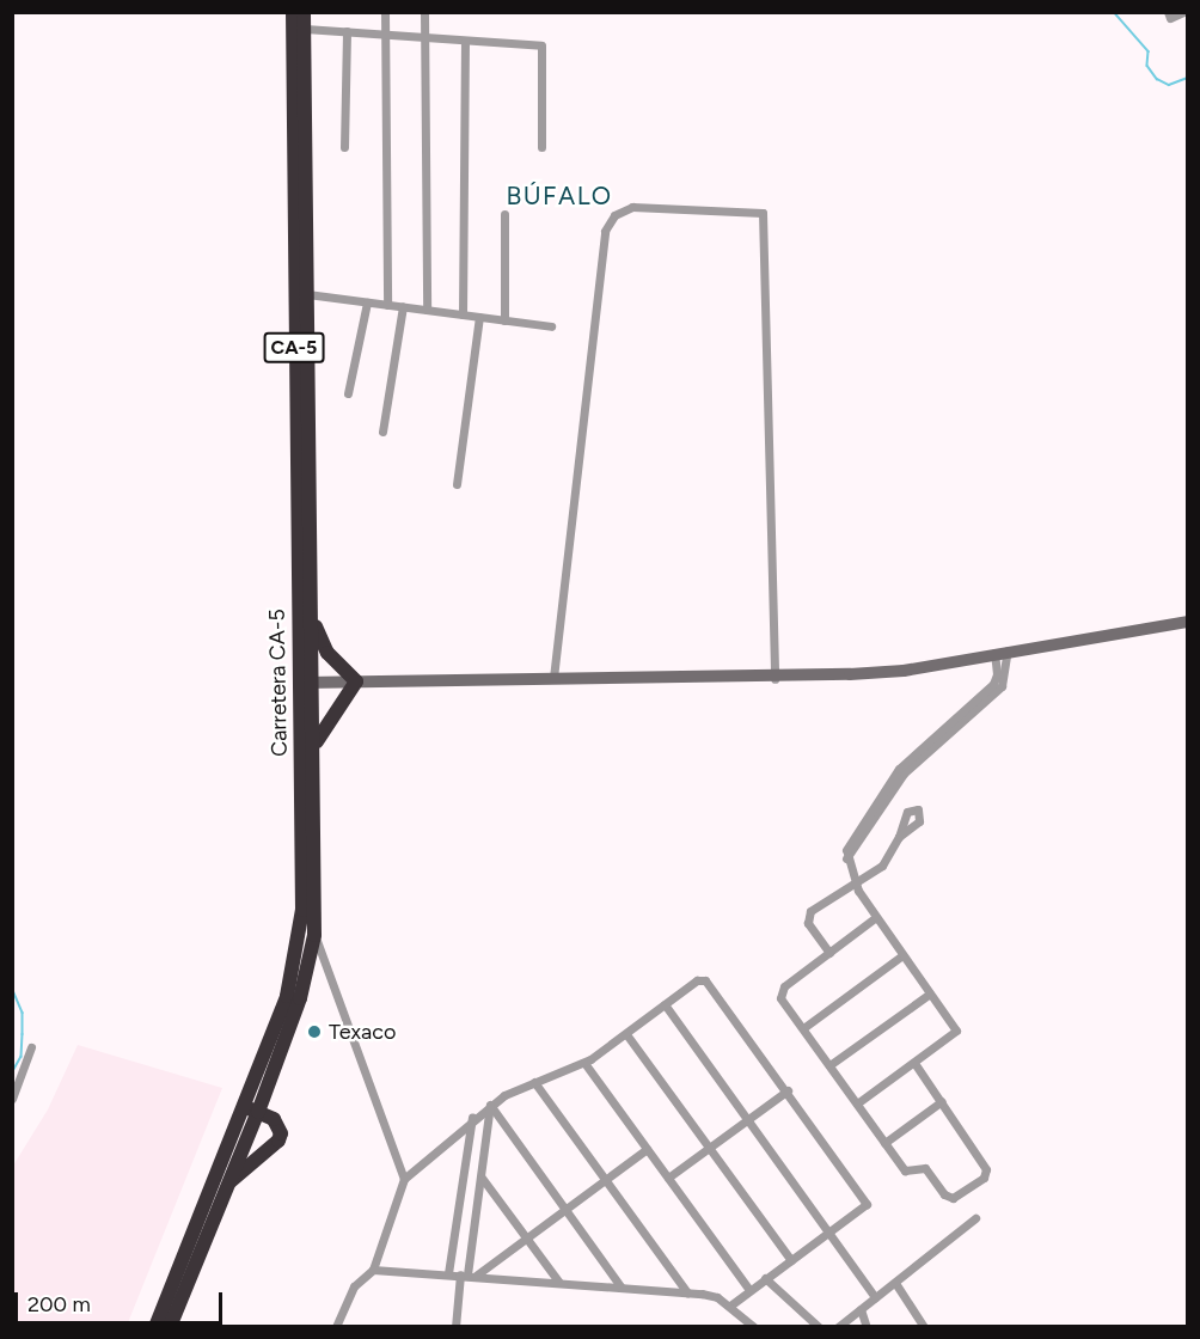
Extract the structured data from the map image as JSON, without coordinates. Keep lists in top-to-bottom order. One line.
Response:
{"streets":{"highway":["CA-5","Carretera CA-5"]},"districts":["BÚFALO"],"places":["Texaco"],"scale_bar":"200 m"}
